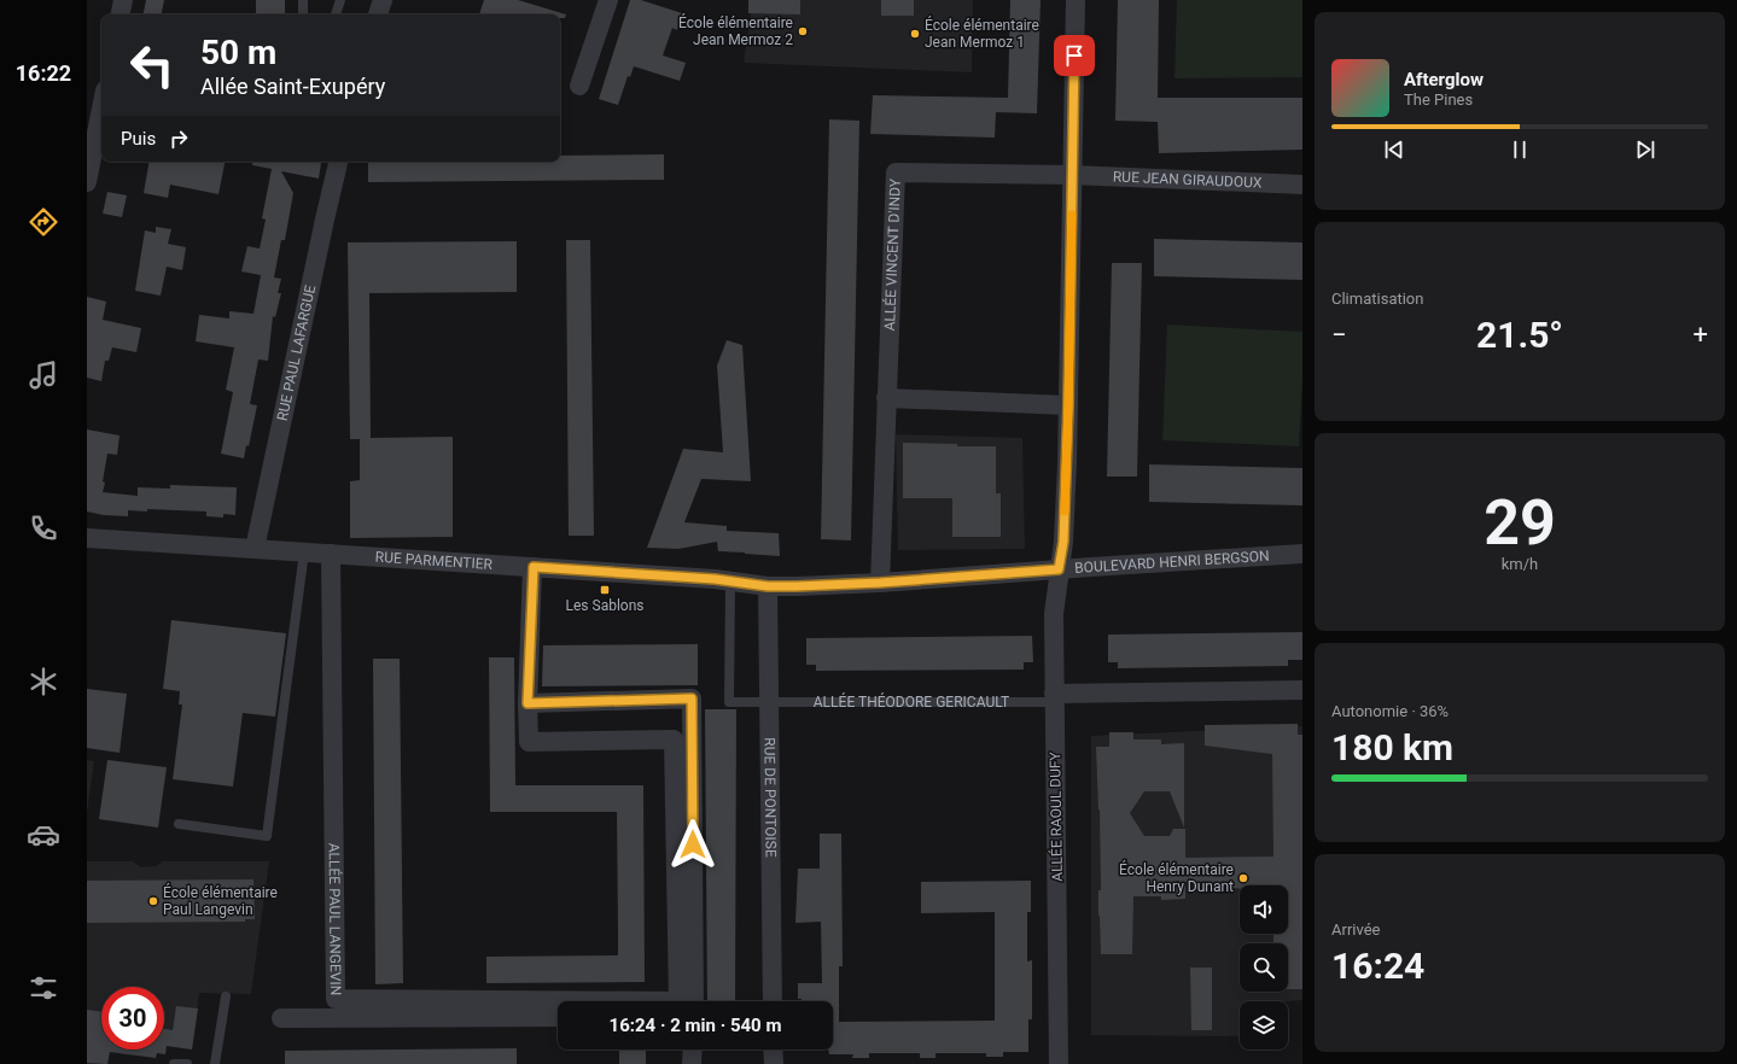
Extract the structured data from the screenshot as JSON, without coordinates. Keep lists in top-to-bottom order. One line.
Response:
{"streets":{"street":["RUE JEAN GIRAUDOUX","ALLÉE VINCENT D'INDY","RUE PAUL LAFARGUE","RUE PARMENTIER","BOULEVARD HENRI BERGSON","ALLÉE THÉODORE GERICAULT","RUE DE PONTOISE","ALLÉE RAOUL DUFY","ALLÉE PAUL LANGEVIN"]},"crossings":[["RUE JEAN GIRAUDOUX","ALLÉE VINCENT D'INDY"],["RUE JEAN GIRAUDOUX","ALLÉE RAOUL DUFY"],["ALLÉE VINCENT D'INDY","BOULEVARD HENRI BERGSON"],["ALLÉE VINCENT D'INDY","ALLÉE RAOUL DUFY"],["RUE PAUL LAFARGUE","RUE PARMENTIER"],["RUE PARMENTIER","BOULEVARD HENRI BERGSON"],["RUE PARMENTIER","ALLÉE THÉODORE GERICAULT"],["RUE PARMENTIER","RUE DE PONTOISE"],["RUE PARMENTIER","ALLÉE PAUL LANGEVIN"],["BOULEVARD HENRI BERGSON","RUE DE PONTOISE"],["BOULEVARD HENRI BERGSON","ALLÉE RAOUL DUFY"],["ALLÉE THÉODORE GERICAULT","RUE DE PONTOISE"],["ALLÉE THÉODORE GERICAULT","ALLÉE RAOUL DUFY"]],"places":{"other":["École élémentaire Jean Mermoz 2","École élémentaire Jean Mermoz 1","École élémentaire Henry Dunant","École élémentaire Paul Langevin"],"transit":["Les Sablons"]},"page":{"tabs":"16:22","turn":["50 m","Allée Saint-Exupéry"],"song":["Afterglow","The Pines"],"then":"Puis","tile":["Climatisation",["29","km/h"],["Autonomie · 36%","180 km"],["Arrivée","16:24"]],"heat":["−","21.5°","+"],"limit":"30","trip":"16:24 · 2 min · 540 m"}}
